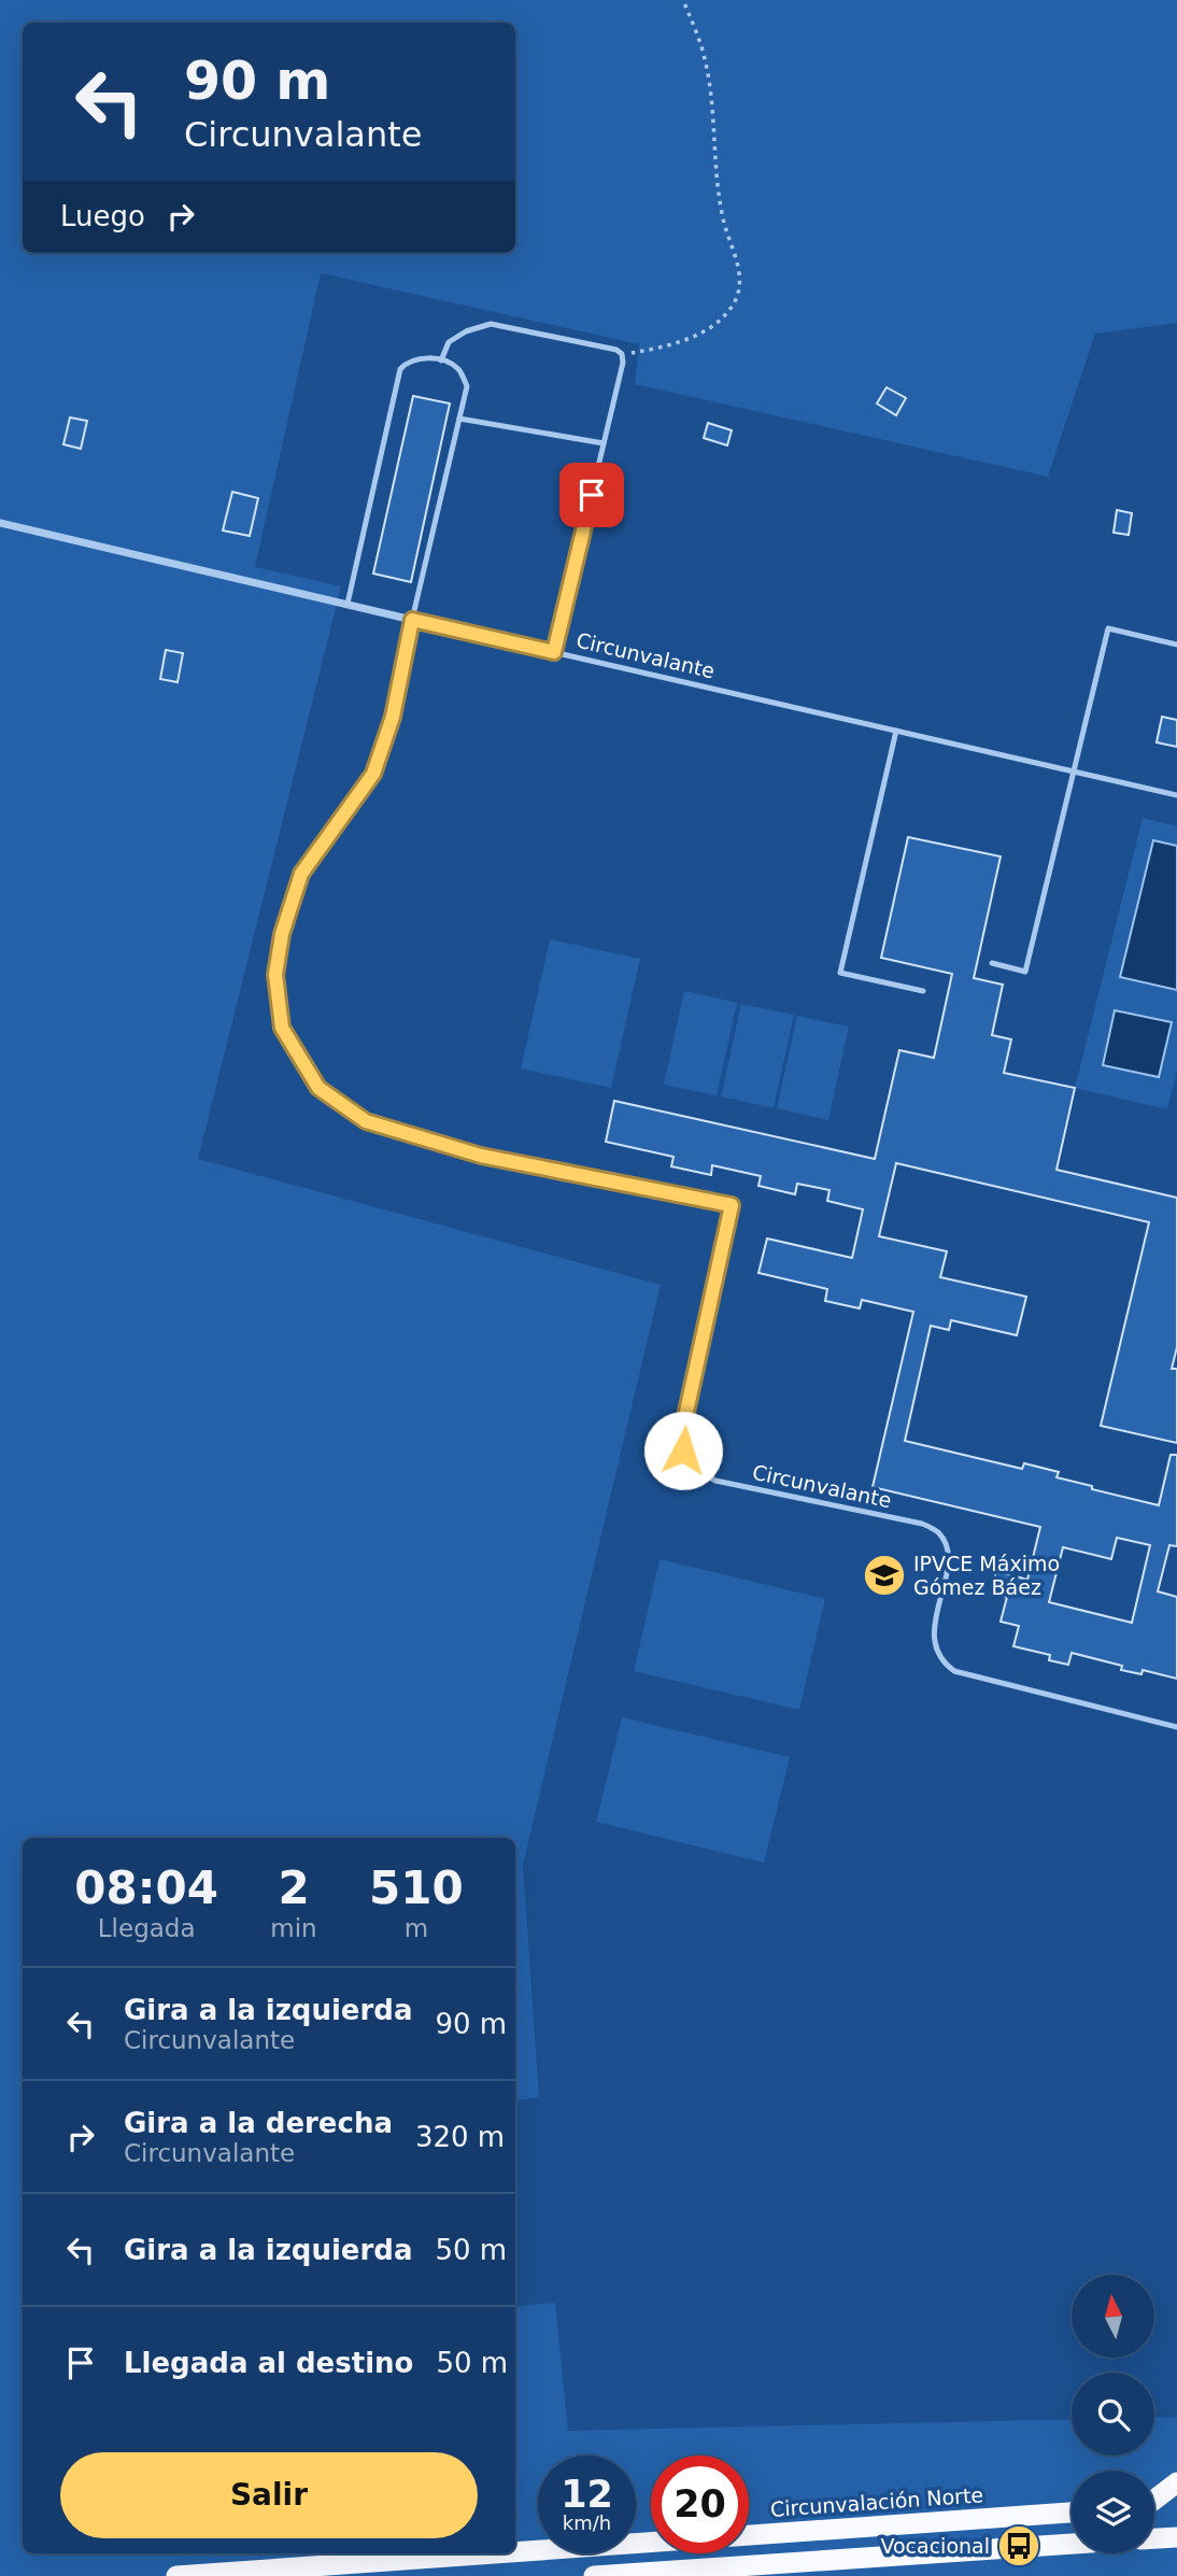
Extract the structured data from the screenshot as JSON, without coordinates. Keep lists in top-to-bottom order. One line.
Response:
{"streets":{"highway":["Circunvalación Norte"],"lane":["Circunvalante"]},"places":{"school or university":["IPVCE Máximo Gómez Báez"],"bus stop":["Vocacional"]},"north":"top","page":{"turn":["90 m","Circunvalante"],"then":"Luego","eta":["08:04","Llegada","2","min","510","m"],"list":[{"name":"Gira a la izquierda","note":"Circunvalante","value":"90 m"},{"name":"Gira a la derecha","note":"Circunvalante","value":"320 m"},{"name":"Gira a la izquierda","value":"50 m"},{"name":"Llegada al destino","value":"50 m"}],"buttons":"Salir","speed":"12 km/h","limit":"20"}}
